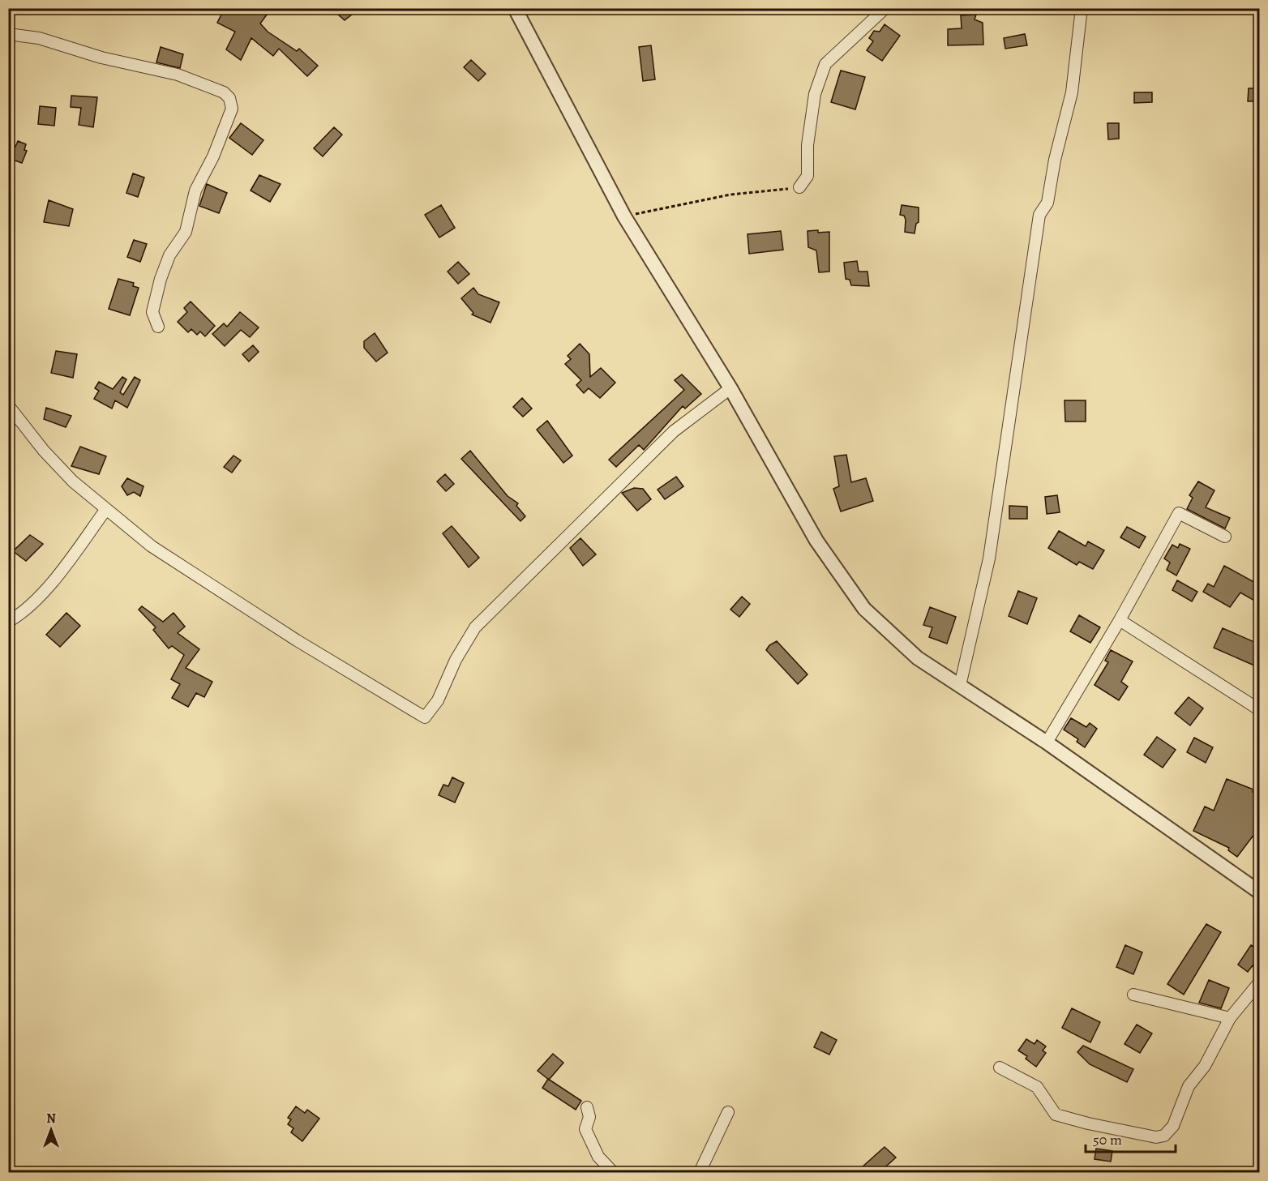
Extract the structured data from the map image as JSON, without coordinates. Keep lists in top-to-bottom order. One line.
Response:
{"scale_bar":"50 m","north":"top"}
